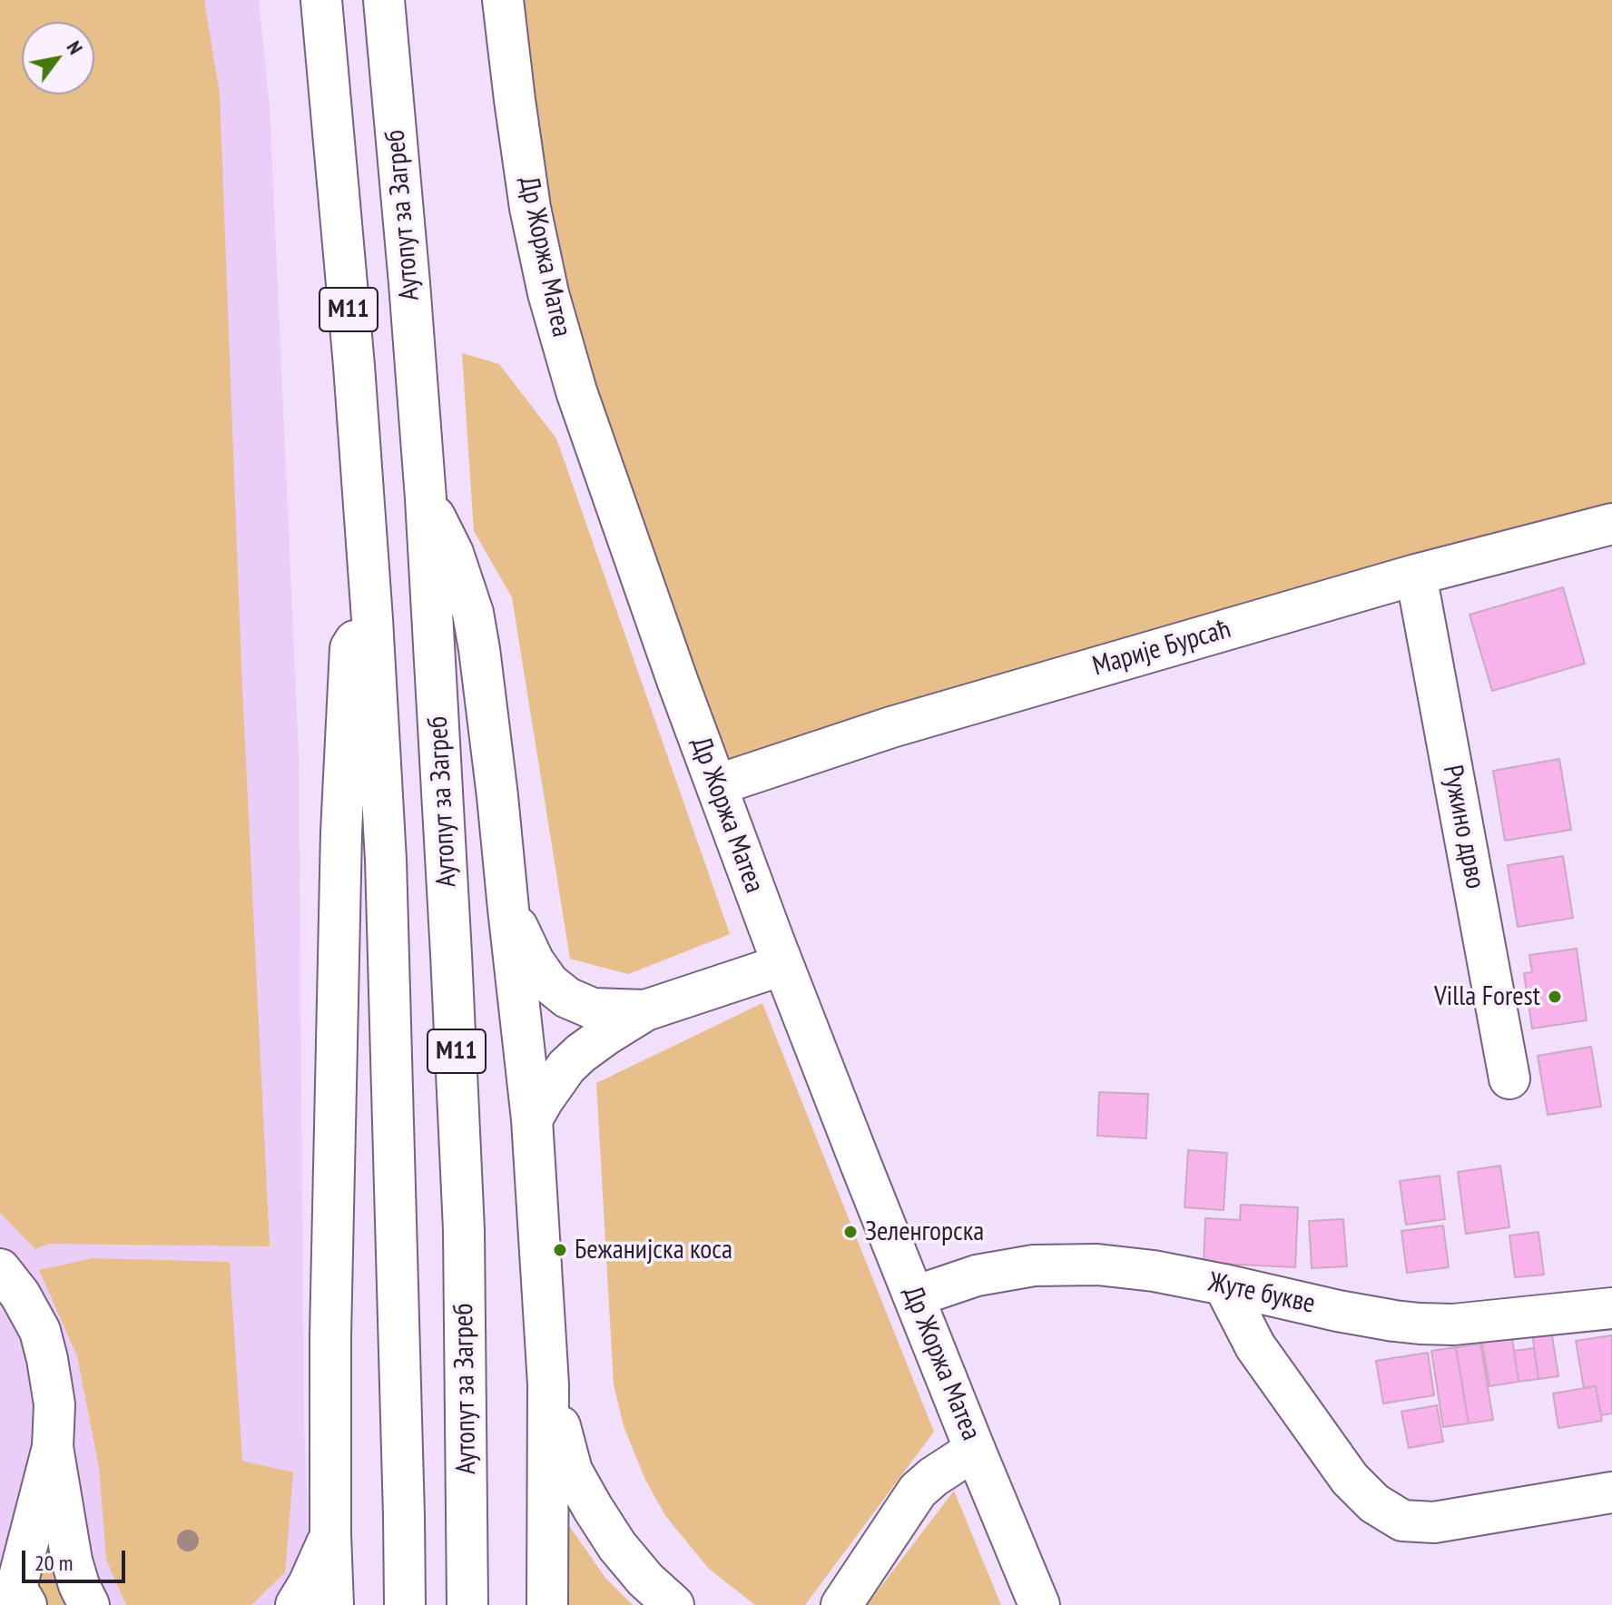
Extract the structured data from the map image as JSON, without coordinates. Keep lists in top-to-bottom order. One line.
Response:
{"streets":{"main road":["Аутопут за Загреб","Др Жоржа Матеа","M11","Марије Бурсаћ","Ружино дрво","Жуте букве"]},"crossings":[["Др Жоржа Матеа","Марије Бурсаћ"],["Др Жоржа Матеа","Жуте букве"],["Марије Бурсаћ","Ружино дрво"]],"places":["Villa Forest","Зеленгорска","Бежанијска коса"],"scale_bar":"20 m","north":"top right"}
